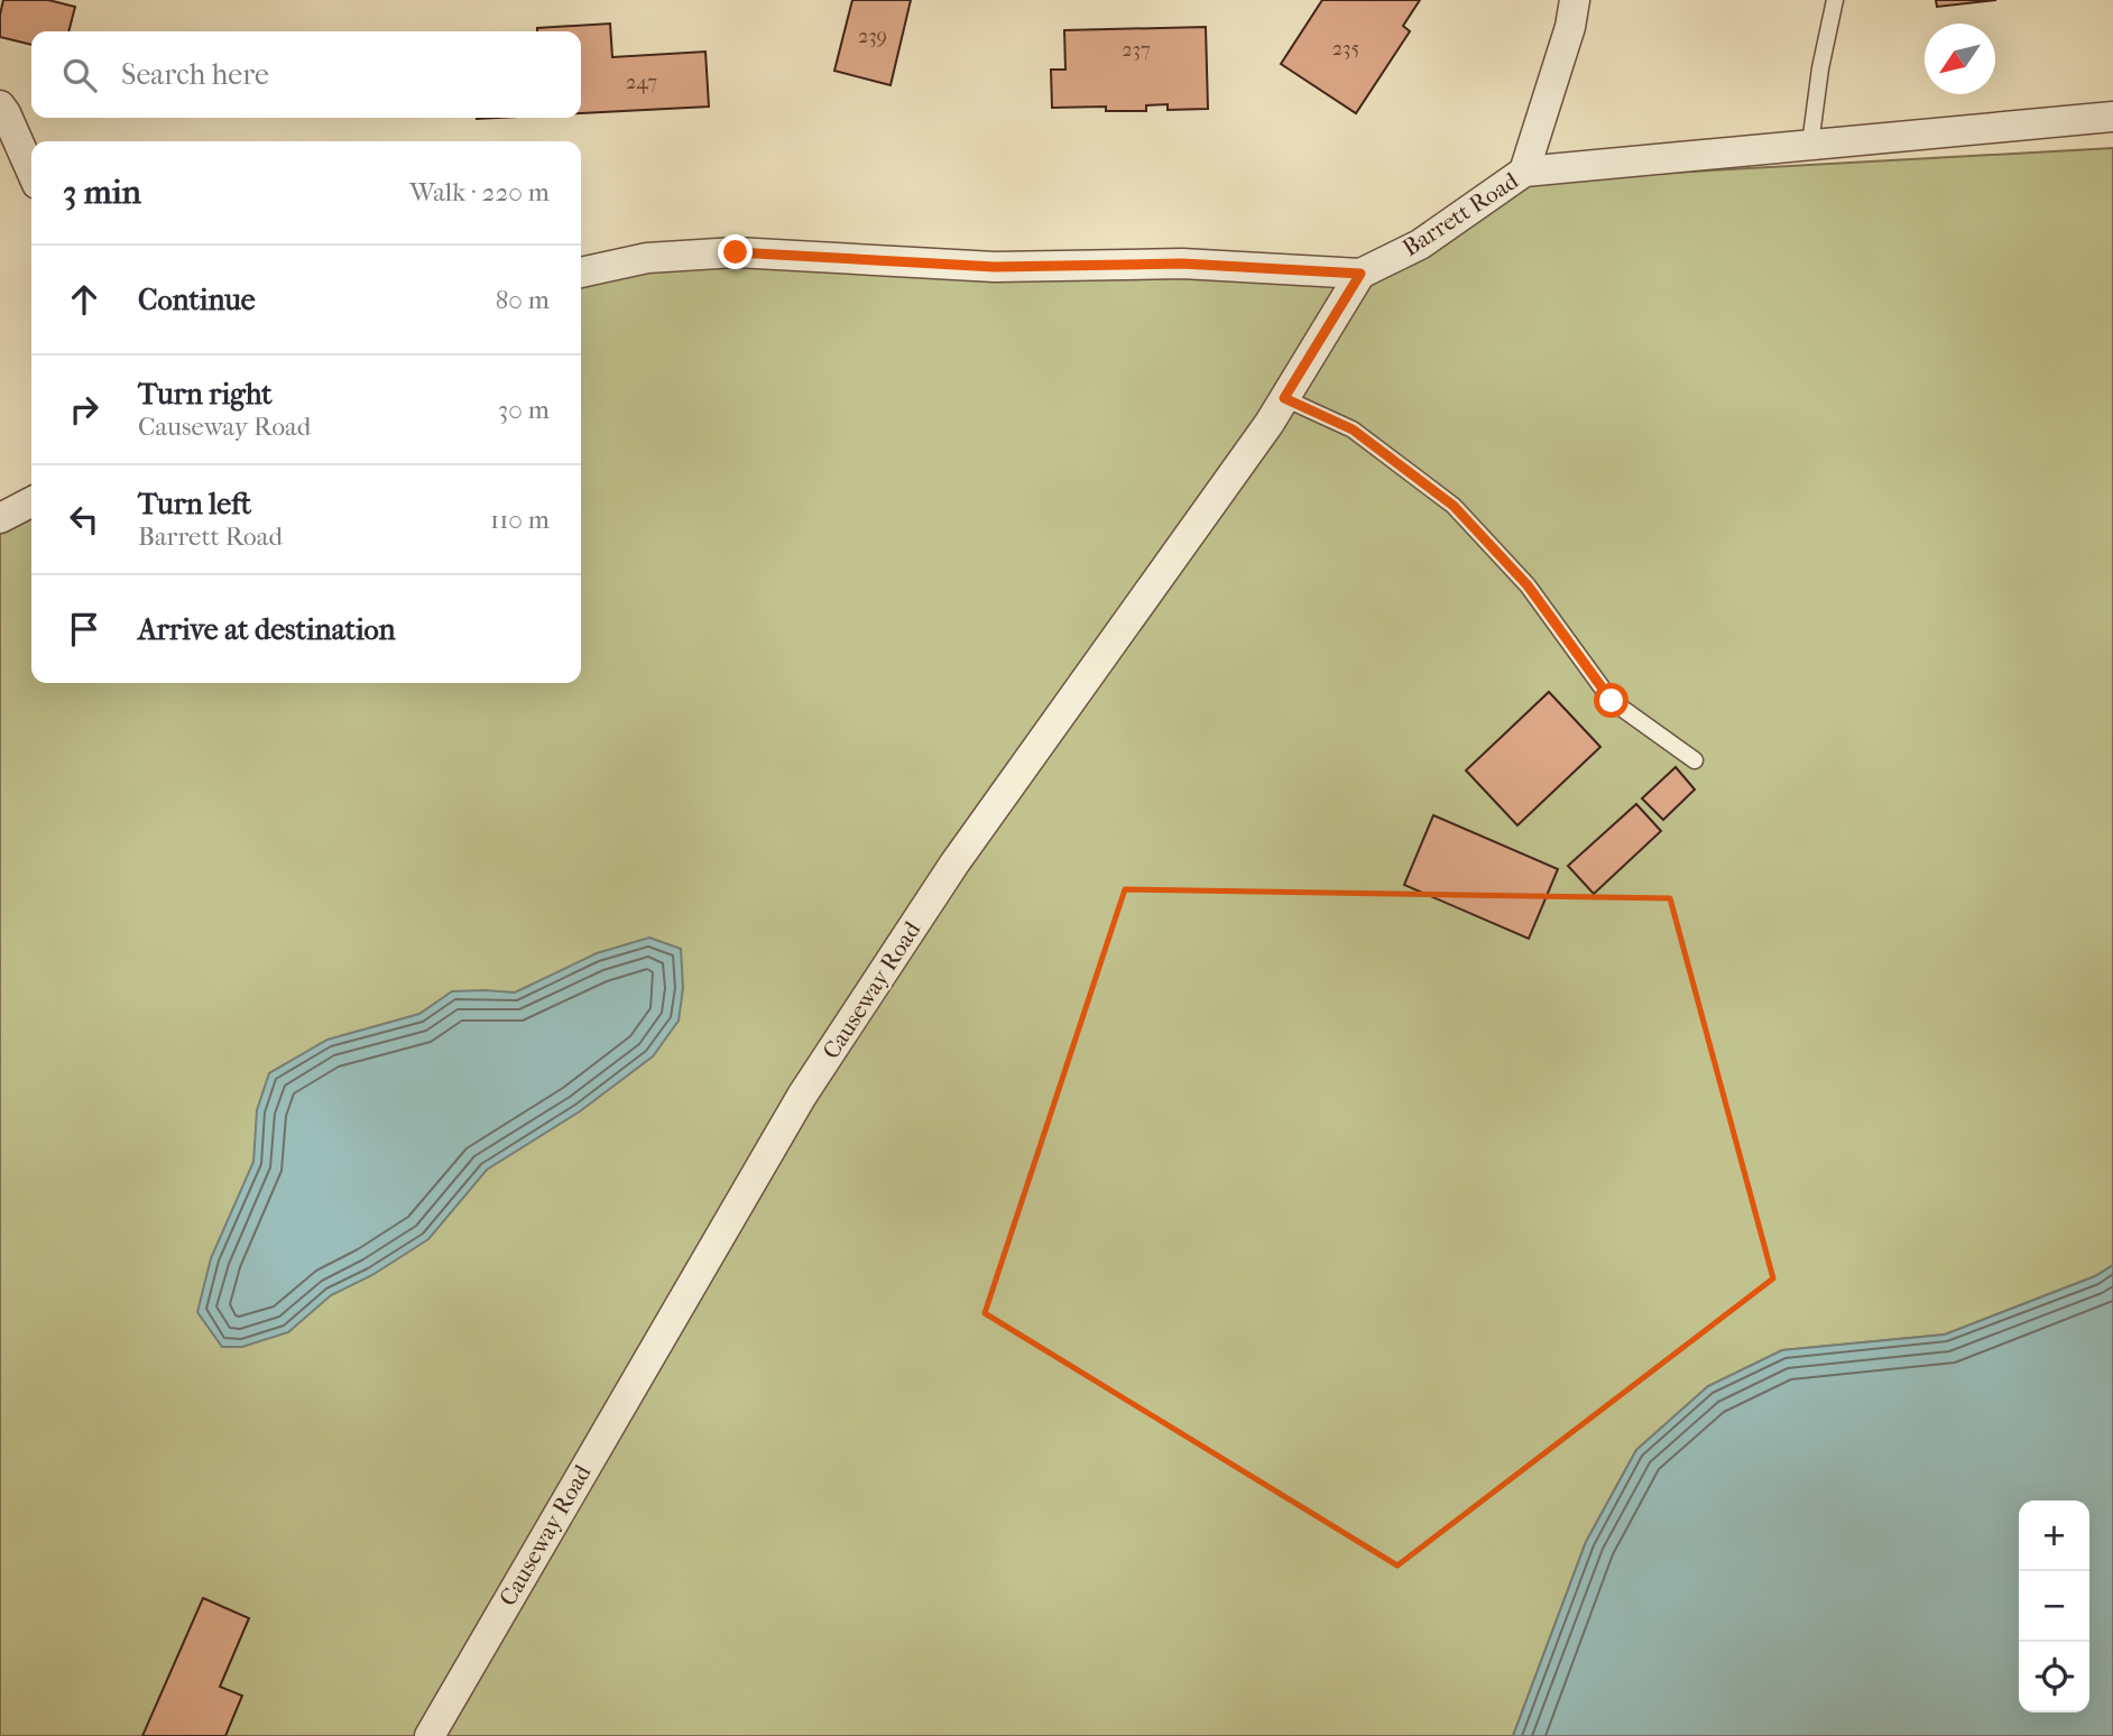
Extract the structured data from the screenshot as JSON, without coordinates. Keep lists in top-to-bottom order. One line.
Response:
{"streets":{"street":["Barrett Road","Causeway Road"]},"crossings":[["Barrett Road","Causeway Road"]],"house_numbers":["239","235","237","247"],"north":"bottom left","page":{"search":"Search here","heading":["3 min","Walk · 220 m"],"list":[["Continue","80 m"],["Turn right","Causeway Road","30 m"],["Turn left","Barrett Road","110 m"],"Arrive at destination"],"map_buttons":["+","−"]}}
